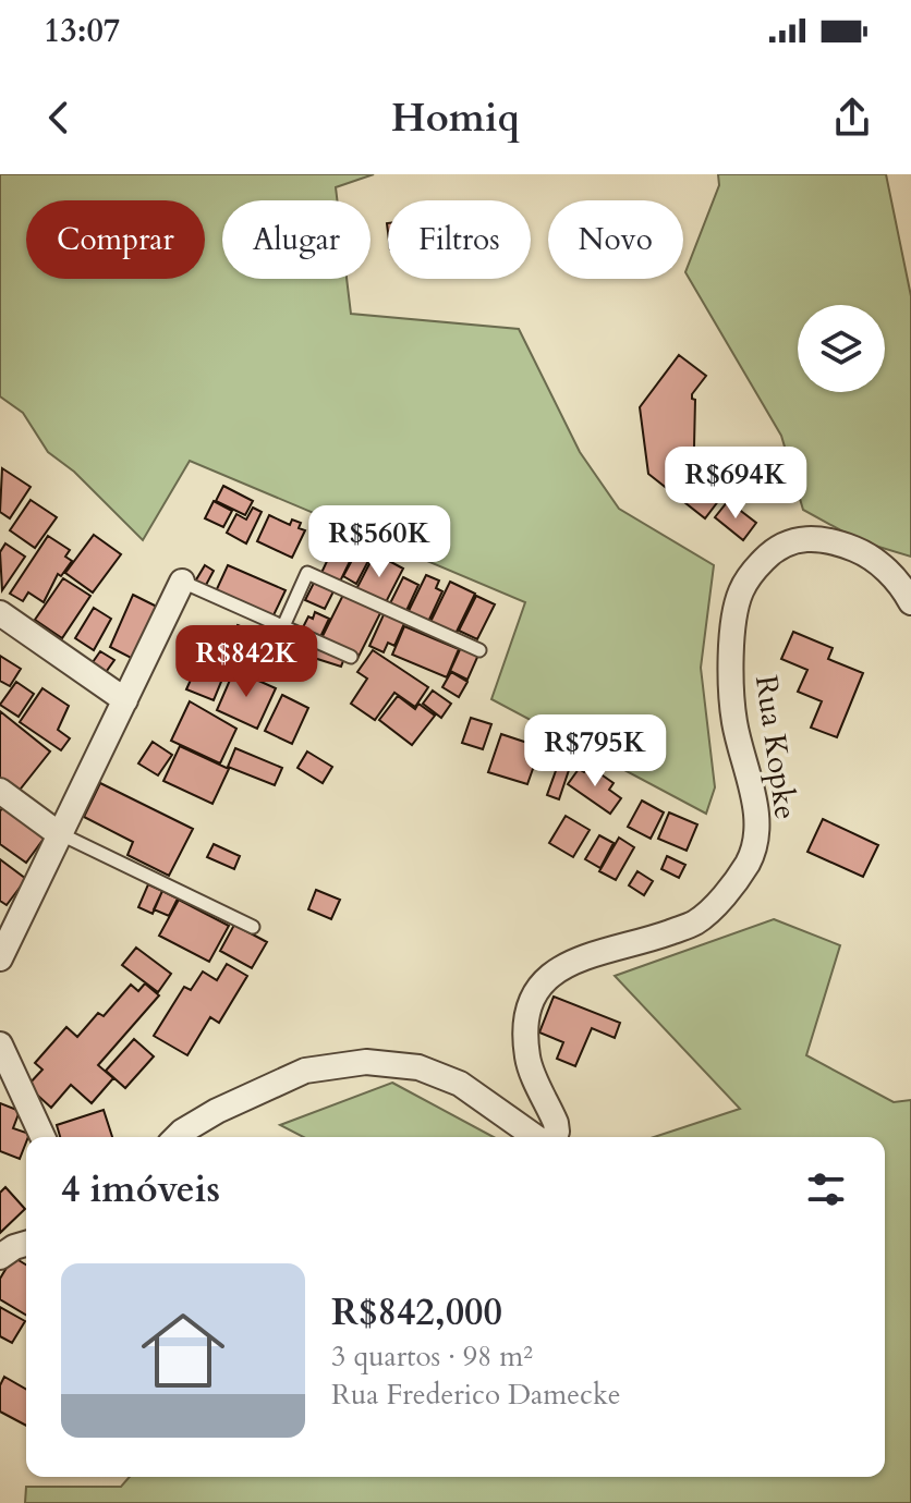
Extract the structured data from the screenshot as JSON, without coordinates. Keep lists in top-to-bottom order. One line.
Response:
{"streets":{"street":["Rua Kopke"]},"page":{"status":"13:07","header":"Homiq","chip":["Comprar","Alugar","Filtros","Novo"],"price":["R$694K","R$560K","R$842K","R$795K"],"heading":"4 imóveis","list":[{"name":"R$842,000","note":"3 quartos · 98 m² · Rua Frederico Damecke"}]}}
